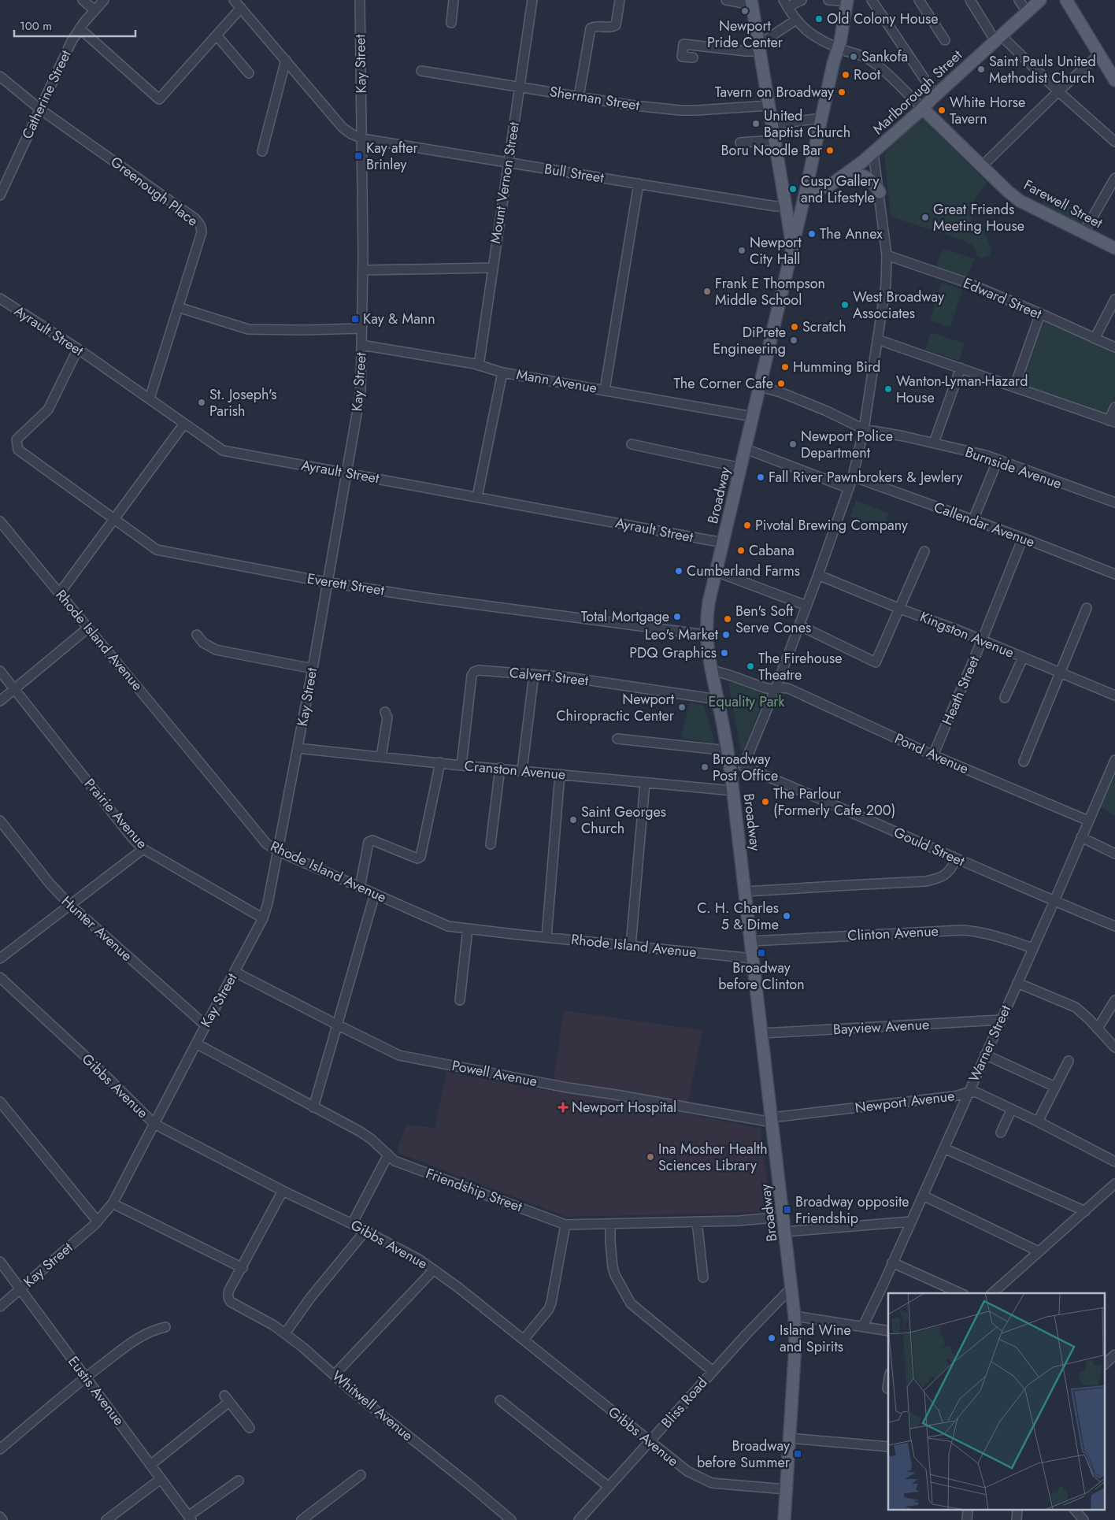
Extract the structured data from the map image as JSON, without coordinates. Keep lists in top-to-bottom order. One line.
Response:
{"streets":{"main road":["Marlborough Street","Farewell Street","Broadway"],"street":["Kay Street","Catherine Street","Sherman Street","Bull Street","Mount Vernon Street","Greenough Place","Edward Street","Ayrault Street","Mann Avenue","Burnside Avenue","Callendar Avenue","Everett Street","Kingston Avenue","Rhode Island Avenue","Calvert Street","Heath Street","Pond Avenue","Cranston Avenue","Prairie Avenue","Gould Street","Hunter Avenue","Clinton Avenue","Bayview Avenue","Warner Street","Powell Avenue","Gibbs Avenue","Newport Avenue","Friendship Street","Eustis Avenue","Bliss Road","Whitwell Avenue"]},"crossings":[["Kay Street","Bull Street"],["Kay Street","Ayrault Street"],["Kay Street","Mann Avenue"],["Kay Street","Everett Street"],["Kay Street","Rhode Island Avenue"],["Kay Street","Cranston Avenue"],["Kay Street","Prairie Avenue"],["Kay Street","Hunter Avenue"],["Kay Street","Powell Avenue"],["Kay Street","Gibbs Avenue"],["Kay Street","Friendship Street"],["Kay Street","Eustis Avenue"],["Marlborough Street","Farewell Street"],["Marlborough Street","Broadway"],["Catherine Street","Greenough Place"],["Sherman Street","Mount Vernon Street"],["Bull Street","Mount Vernon Street"],["Mount Vernon Street","Mann Avenue"],["Greenough Place","Ayrault Street"],["Farewell Street","Broadway"],["Ayrault Street","Broadway"],["Ayrault Street","Everett Street"],["Mann Avenue","Broadway"],["Burnside Avenue","Broadway"],["Broadway","Everett Street"],["Broadway","Rhode Island Avenue"],["Broadway","Calvert Street"],["Broadway","Pond Avenue"],["Broadway","Cranston Avenue"],["Broadway","Clinton Avenue"],["Broadway","Bayview Avenue"],["Broadway","Powell Avenue"],["Broadway","Gibbs Avenue"],["Broadway","Newport Avenue"],["Broadway","Friendship Street"],["Broadway","Bliss Road"],["Callendar Avenue","Heath Street"],["Kingston Avenue","Heath Street"],["Calvert Street","Cranston Avenue"],["Heath Street","Pond Avenue"],["Pond Avenue","Warner Street"],["Gould Street","Warner Street"],["Clinton Avenue","Warner Street"],["Bayview Avenue","Warner Street"],["Warner Street","Newport Avenue"],["Powell Avenue","Newport Avenue"],["Gibbs Avenue","Bliss Road"]],"parks":["Equality Park"],"places":{"other":["Newport Pride Center","Old Colony House","Sankofa","Saint Pauls United Methodist Church","Root","Tavern on Broadway","White Horse Tavern","United Baptist Church","Boru Noodle Bar","Cusp Gallery and Lifestyle","Great Friends Meeting House","The Annex","Newport City Hall","Frank E Thompson Middle School","West Broadway Associates","Scratch","DiPrete Engineering","Humming Bird","The Corner Cafe","Wanton-Lyman-Hazard House","St. Joseph's Parish","Newport Police Department","Fall River Pawnbrokers & Jewlery","Pivotal Brewing Company","Cabana","Cumberland Farms","Total Mortgage","Ben's Soft Serve Cones","Leo's Market","PDQ Graphics","The Firehouse Theatre","Newport Chiropractic Center","Broadway Post Office","The Parlour (Formerly Cafe 200)","Saint Georges Church","C. H. Charles 5 & Dime","Ina Mosher Health Sciences Library","Island Wine and Spirits"],"transit":["Kay after Brinley","Kay & Mann","Broadway before Clinton","Broadway opposite Friendship","Broadway before Summer"],"health":["Newport Hospital"]},"scale_bar":"100 m"}
